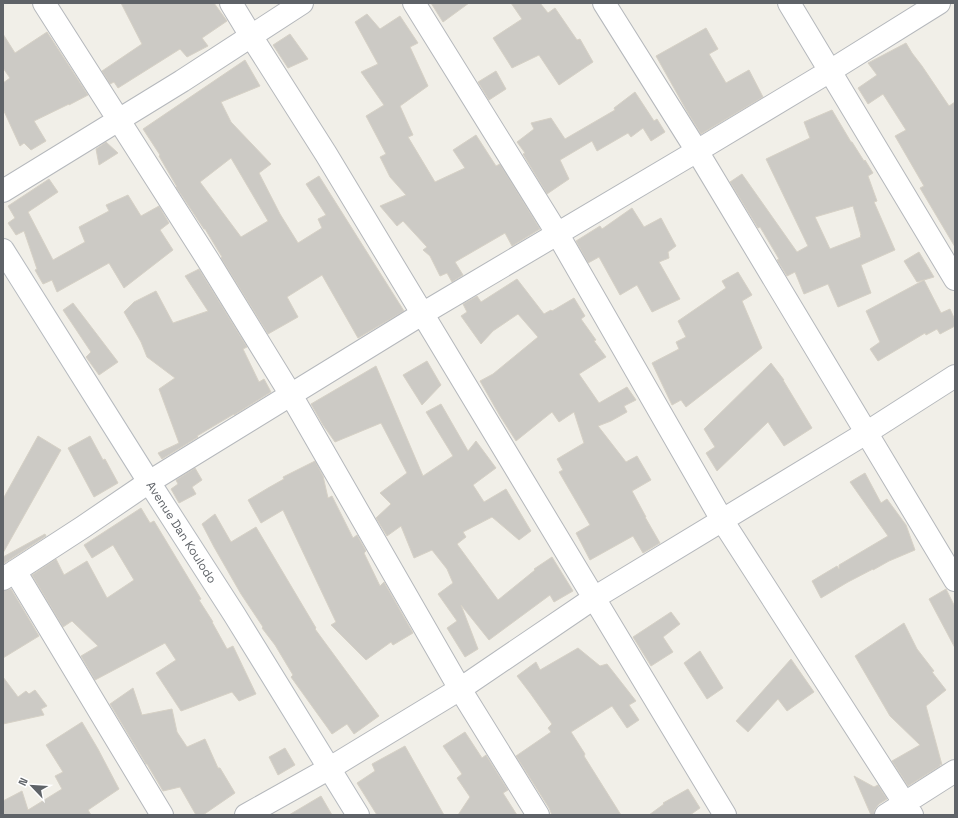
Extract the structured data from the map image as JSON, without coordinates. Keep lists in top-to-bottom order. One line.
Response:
{"streets":{"street":["Avenue Dan Koulodo"]},"north":"top left"}
